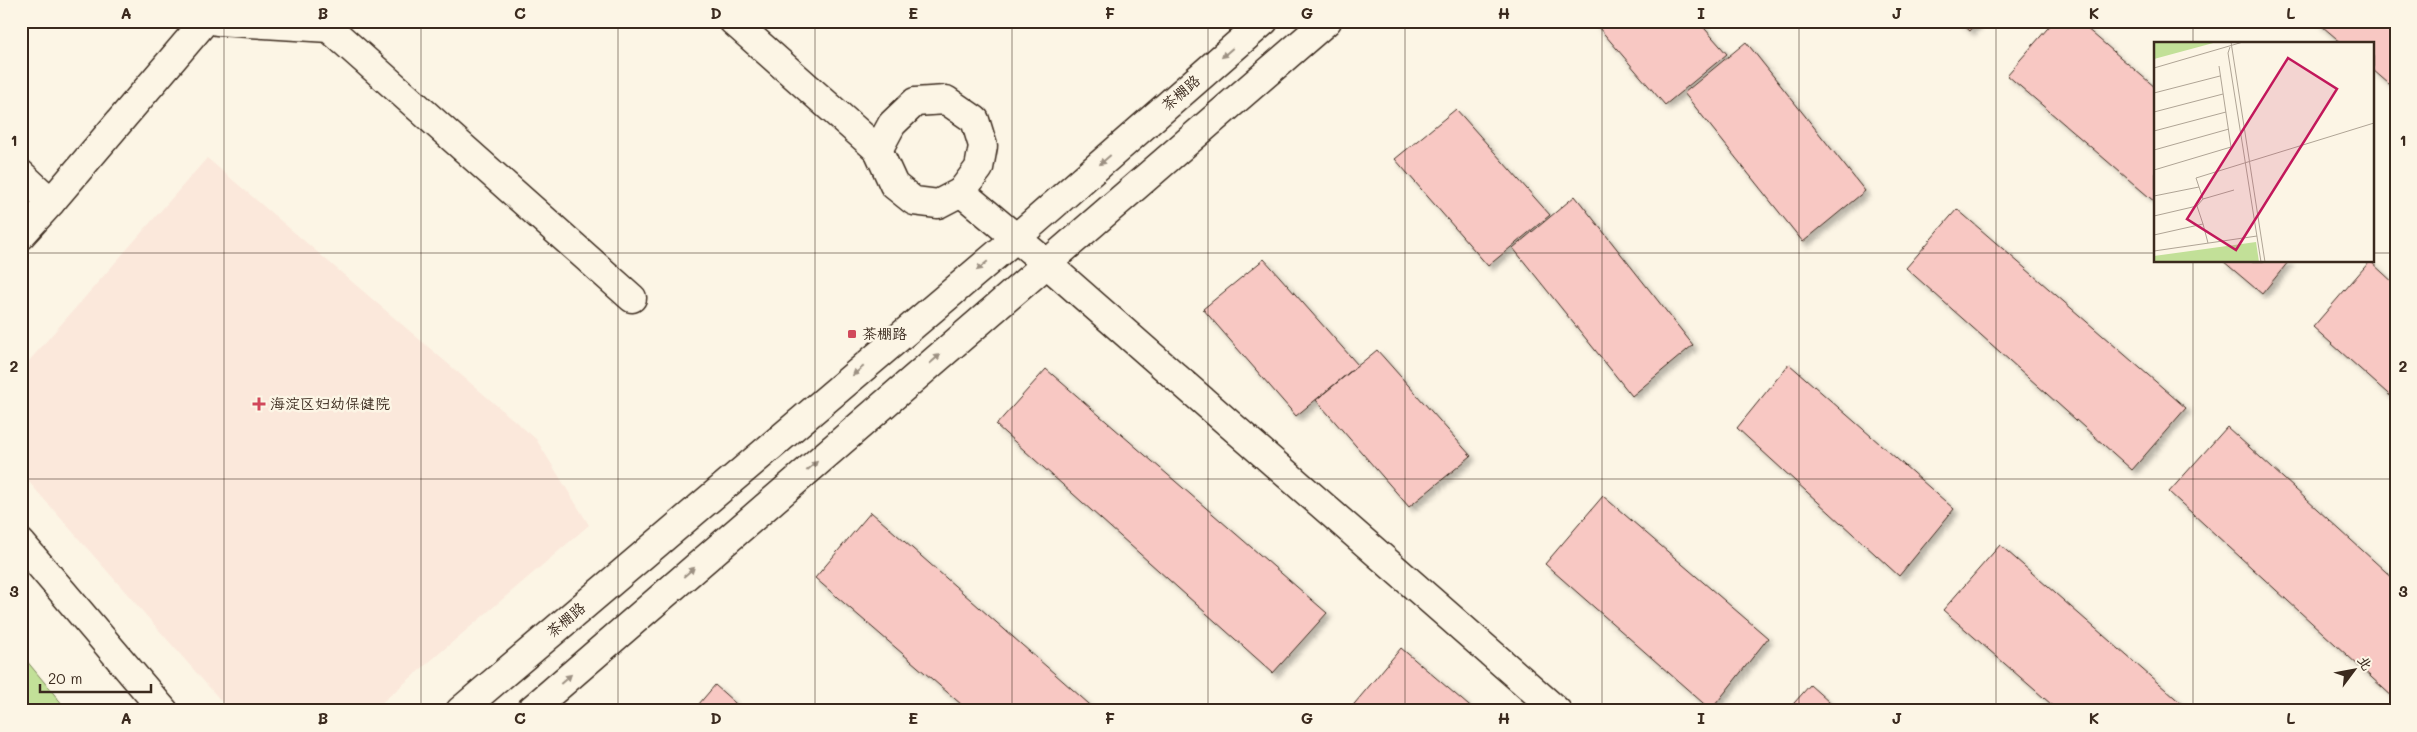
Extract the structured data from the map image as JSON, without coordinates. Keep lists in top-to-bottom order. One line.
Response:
{"streets":{"street":["茶棚路"]},"places":{"transit":["茶棚路"],"health":["海淀区妇幼保健院"]},"scale_bar":"20 m","north":"top right","grid":{"columns":["A","B","C","D","E","F","G","H","I","J","K","L"],"rows":["1","2","3"]}}
